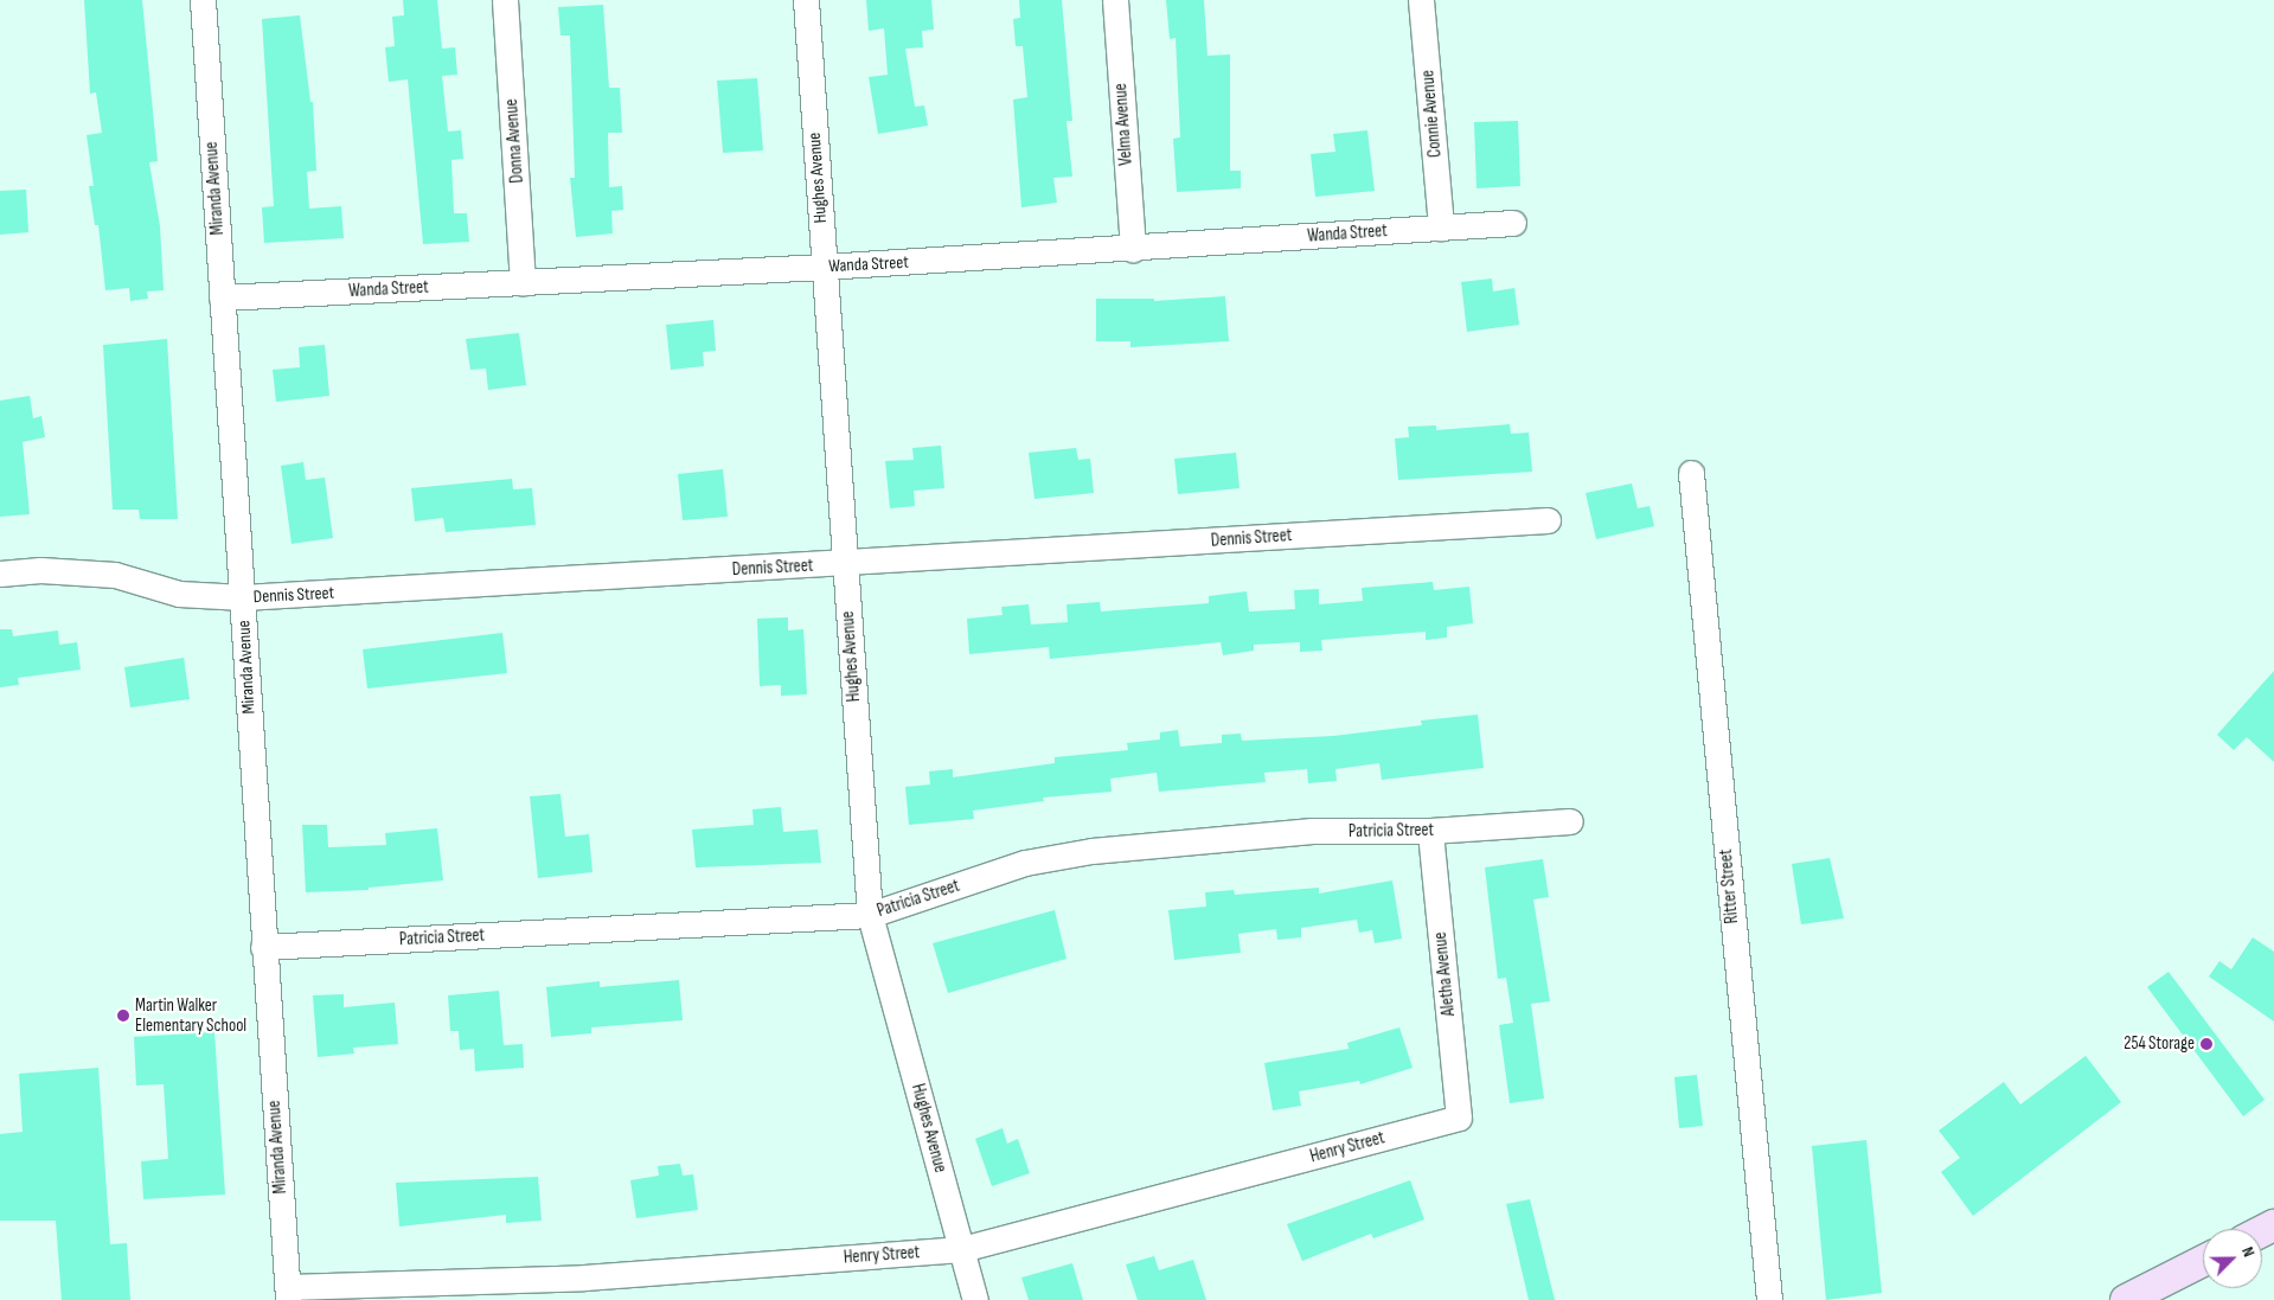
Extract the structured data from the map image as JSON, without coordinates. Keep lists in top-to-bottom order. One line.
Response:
{"streets":{"street":["Connie Avenue","Velma Avenue","Donna Avenue","Hughes Avenue","Miranda Avenue","Wanda Street","Dennis Street","Patricia Street","Ritter Street","Aletha Avenue","Henry Street"]},"crossings":[["Connie Avenue","Wanda Street"],["Velma Avenue","Wanda Street"],["Donna Avenue","Wanda Street"],["Hughes Avenue","Wanda Street"],["Hughes Avenue","Dennis Street"],["Hughes Avenue","Patricia Street"],["Hughes Avenue","Henry Street"],["Miranda Avenue","Wanda Street"],["Miranda Avenue","Dennis Street"],["Miranda Avenue","Patricia Street"],["Miranda Avenue","Henry Street"],["Patricia Street","Aletha Avenue"],["Aletha Avenue","Henry Street"]],"places":["Martin Walker Elementary School","254 Storage"],"north":"top right"}
